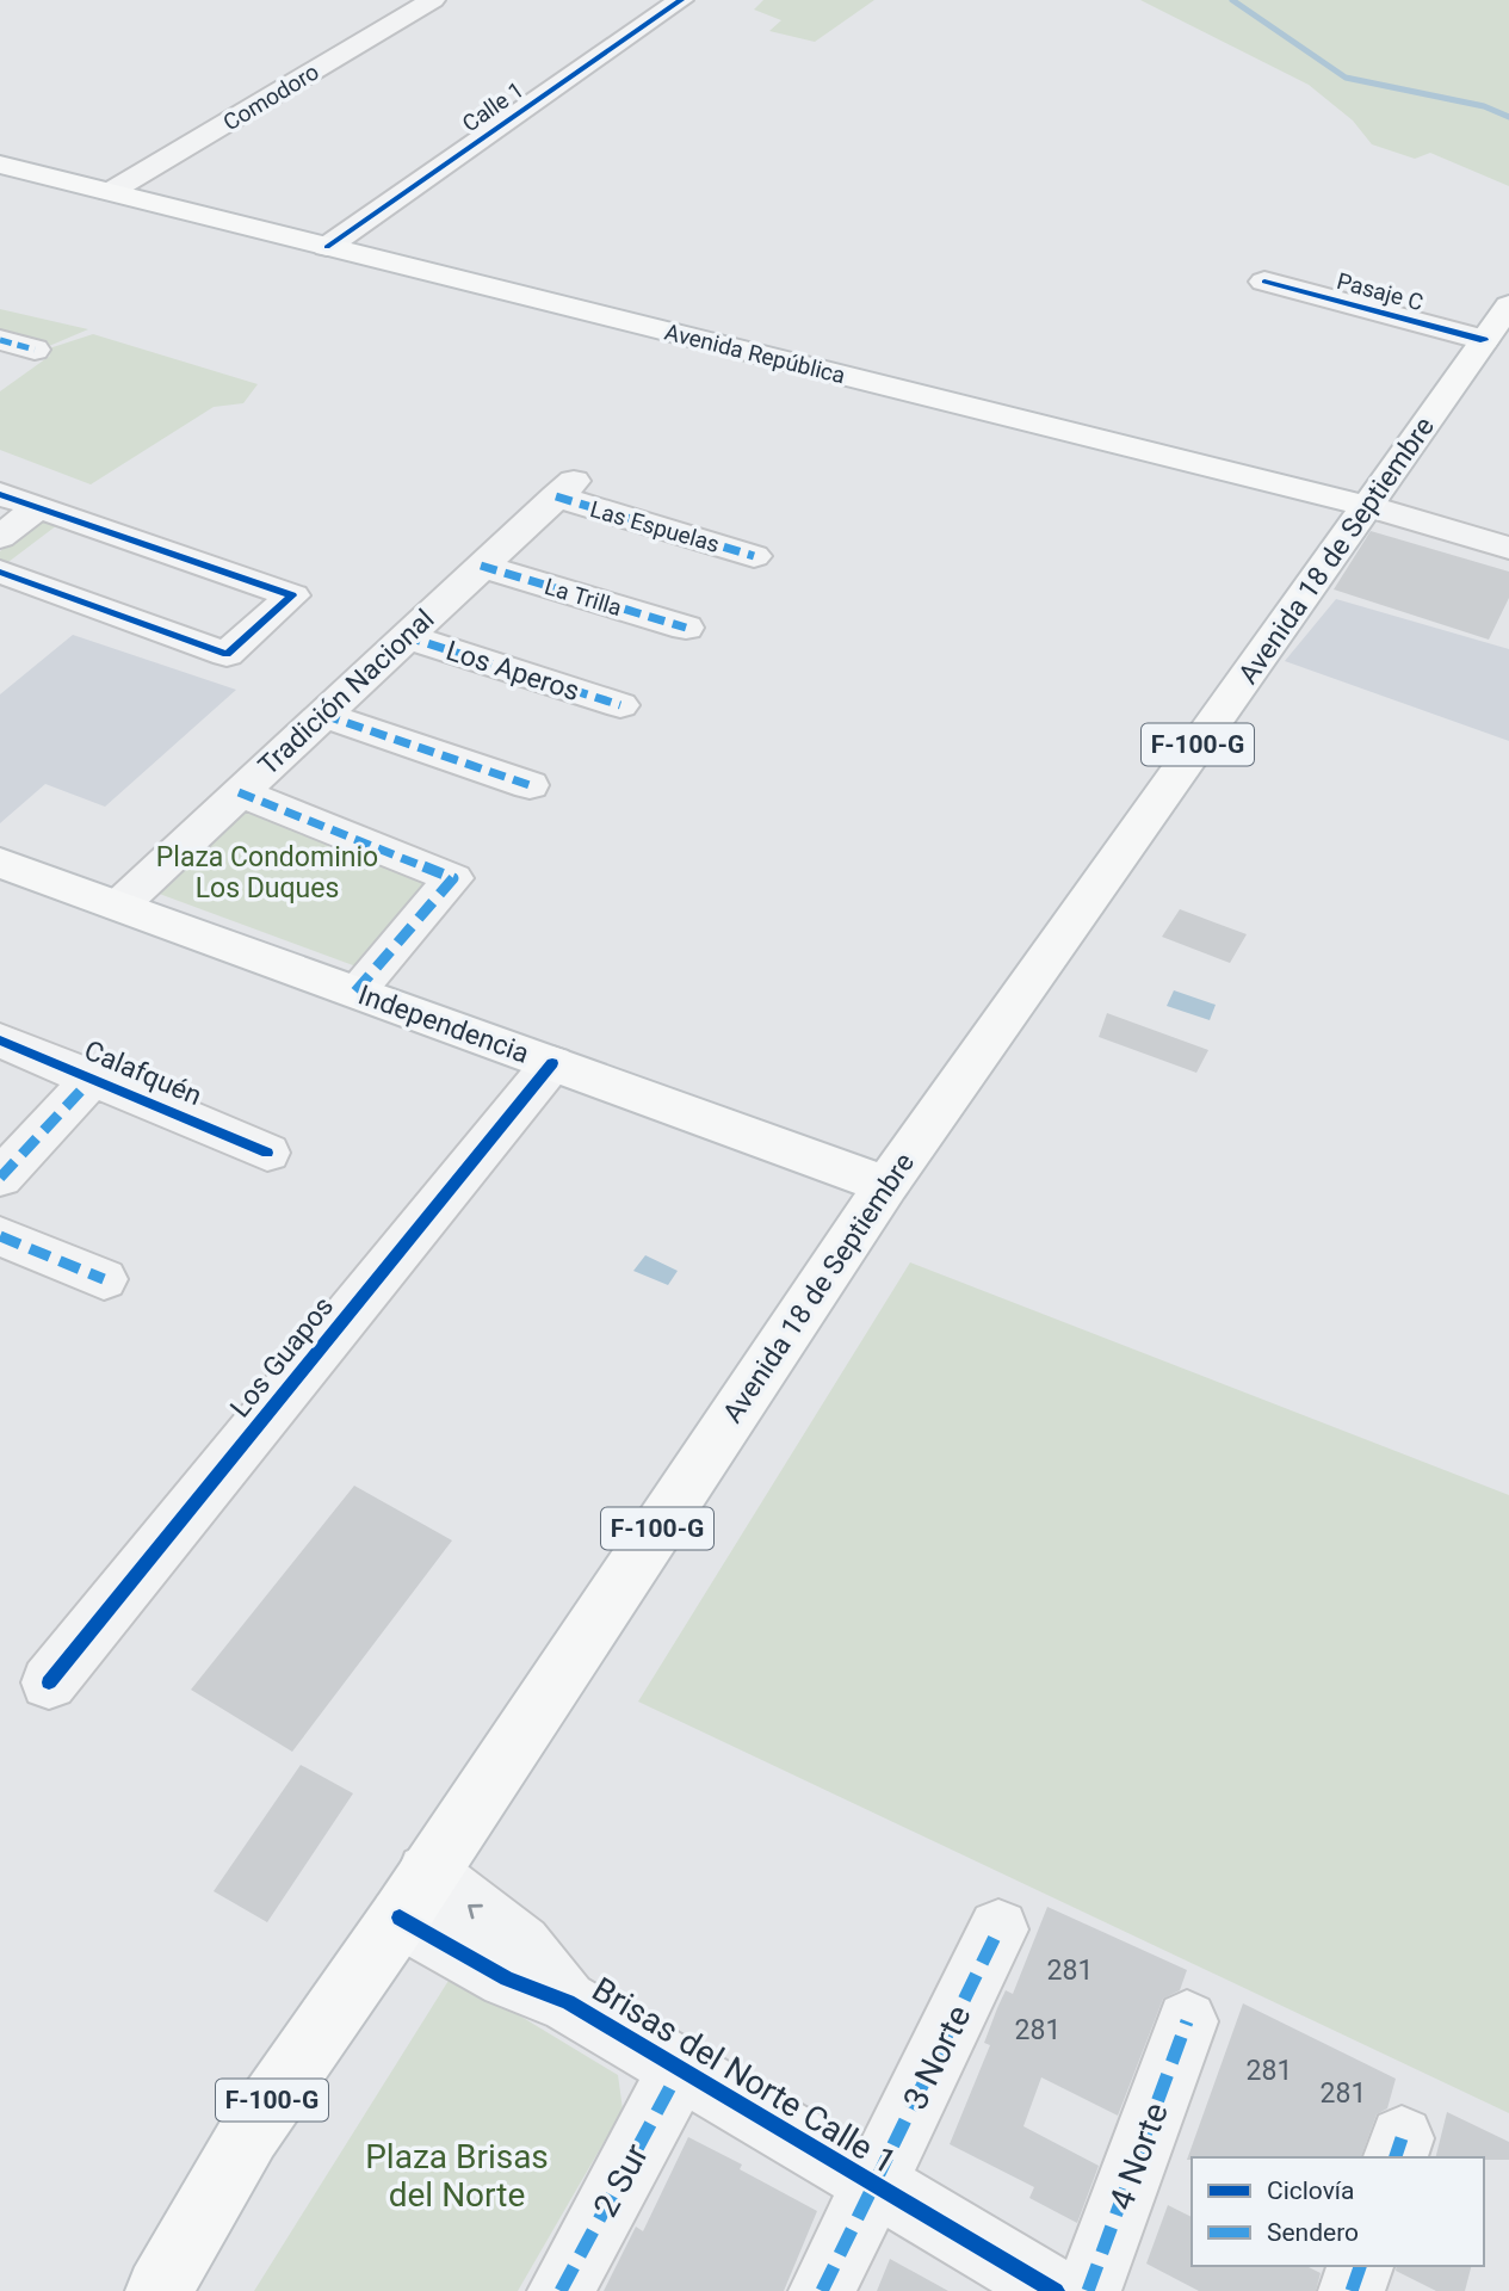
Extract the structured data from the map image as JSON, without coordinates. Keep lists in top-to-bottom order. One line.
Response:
{"streets":{"main road":["Avenida República","Avenida 18 de Septiembre","F-100-G","Independencia"],"street":["Comodoro","Calle 1","Pasaje C","Las Espuelas","La Trilla","Los Aperos","Tradición Nacional","Calafquén","Los Guapos","3 Norte","Brisas del Norte Calle 1","4 Norte","2 Sur"]},"crossings":[["Comodoro","Avenida República"],["Calle 1","Avenida República"],["Pasaje C","Avenida 18 de Septiembre"],["Avenida República","Avenida 18 de Septiembre"],["Las Espuelas","Tradición Nacional"],["Avenida 18 de Septiembre","Independencia"],["Avenida 18 de Septiembre","Brisas del Norte Calle 1"],["La Trilla","Tradición Nacional"],["Los Aperos","Tradición Nacional"],["Tradición Nacional","Independencia"],["Independencia","Los Guapos"],["3 Norte","Brisas del Norte Calle 1"],["Brisas del Norte Calle 1","2 Sur"]],"parks":["Plaza Condominio Los Duques","Plaza Brisas del Norte"],"house_numbers":["281","281","281","281"],"legend":["Ciclovía","Sendero"]}
